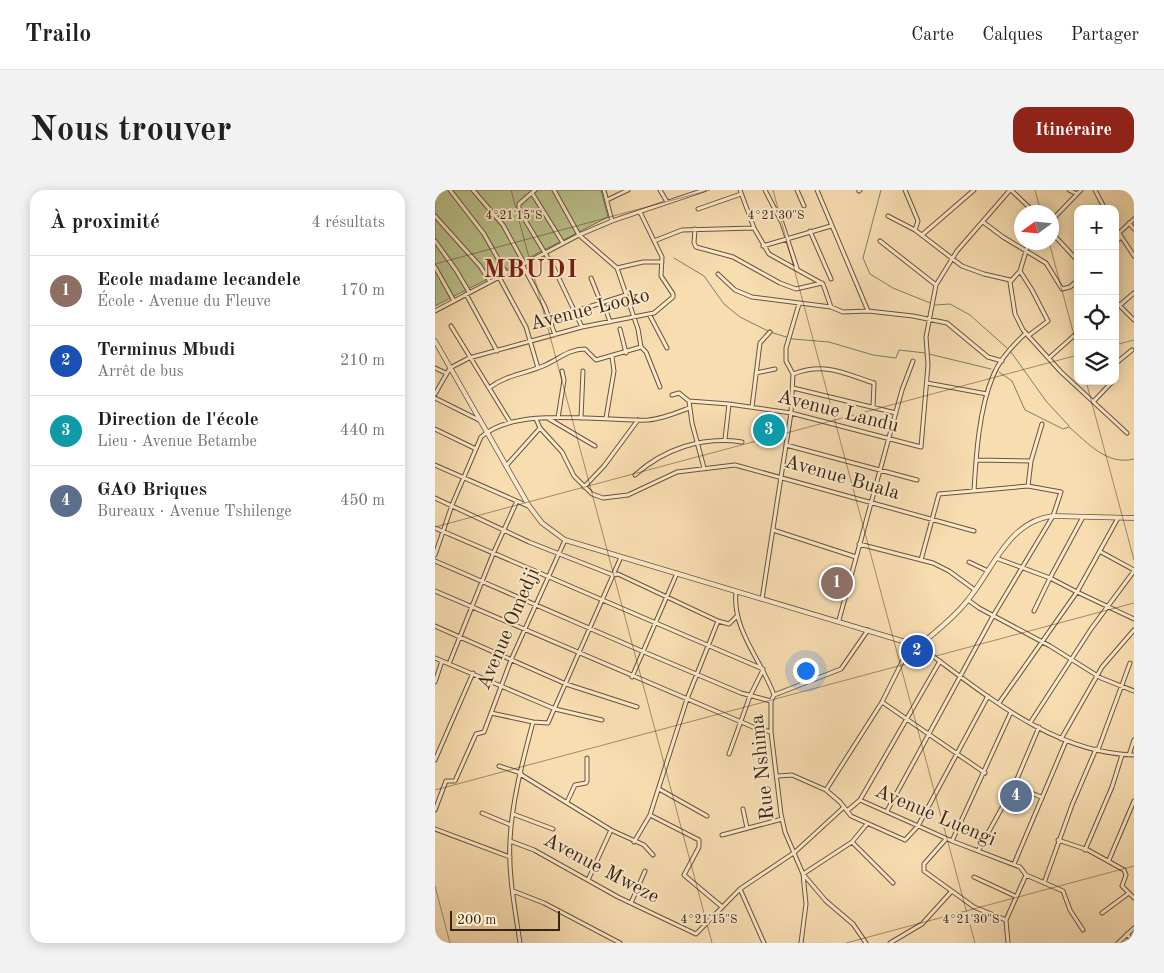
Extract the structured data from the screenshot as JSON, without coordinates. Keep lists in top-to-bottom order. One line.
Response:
{"streets":{"street":["Avenue Looko","Avenue Landu","Avenue Buala","Avenue Omedji","Rue Nshima","Avenue Luengi","Avenue Mweze"]},"crossings":[["Rue Nshima","Avenue Mweze"]],"districts":["MBUDI"],"scale_bar":"200 m","north":"left","page":{"header":"Trailo","nav":["Carte","Calques","Partager"],"buttons":"Itinéraire","title":"Nous trouver","heading":["À proximité","4 résultats"],"map_buttons":["+","−"],"list":[{"mark":"1","name":"Ecole madame lecandele","note":"École · Avenue du Fleuve","value":"170 m"},{"mark":"2","name":"Terminus Mbudi","note":"Arrêt de bus","value":"210 m"},{"mark":"3","name":"Direction de l'école","note":"Lieu · Avenue Betambe","value":"440 m"},{"mark":"4","name":"GAO Briques","note":"Bureaux · Avenue Tshilenge","value":"450 m"}],"pins":["3","1","2","4"],"scale":"200 m"},"coordinates":["4°21'15\"S","4°21'30\"S"]}
